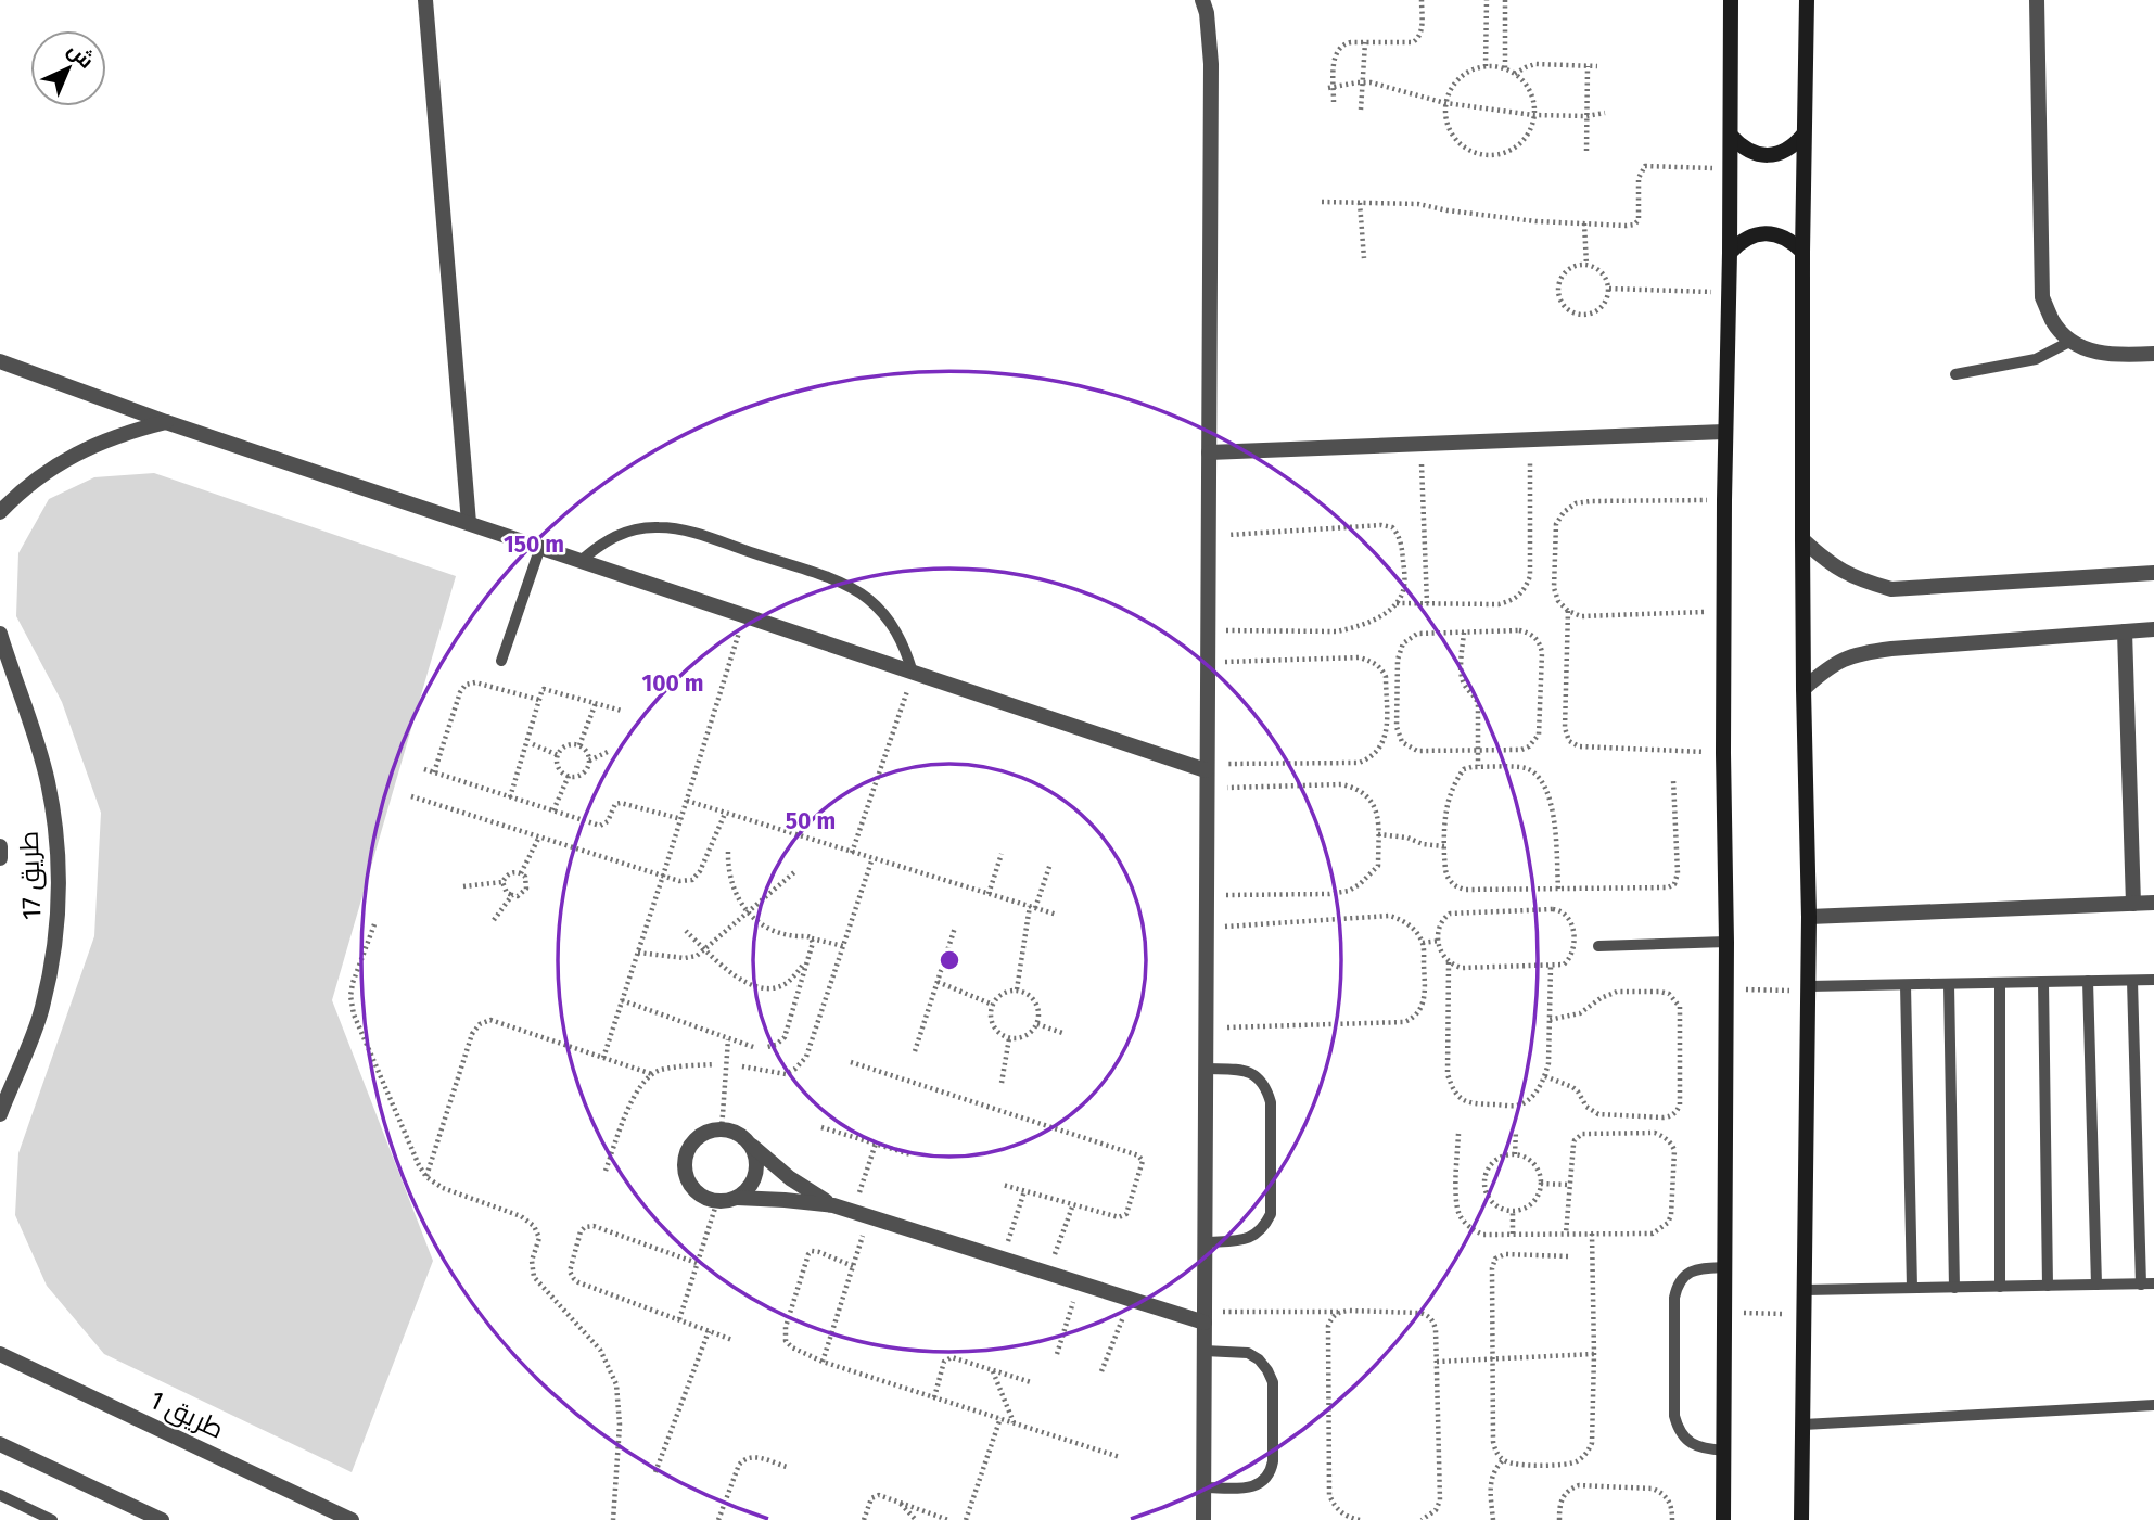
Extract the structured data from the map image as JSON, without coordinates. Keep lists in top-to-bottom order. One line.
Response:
{"streets":{"street":["طريق 17","طريق 1"]},"north":"top right","rings":["150 m","100 m","50 m"]}
